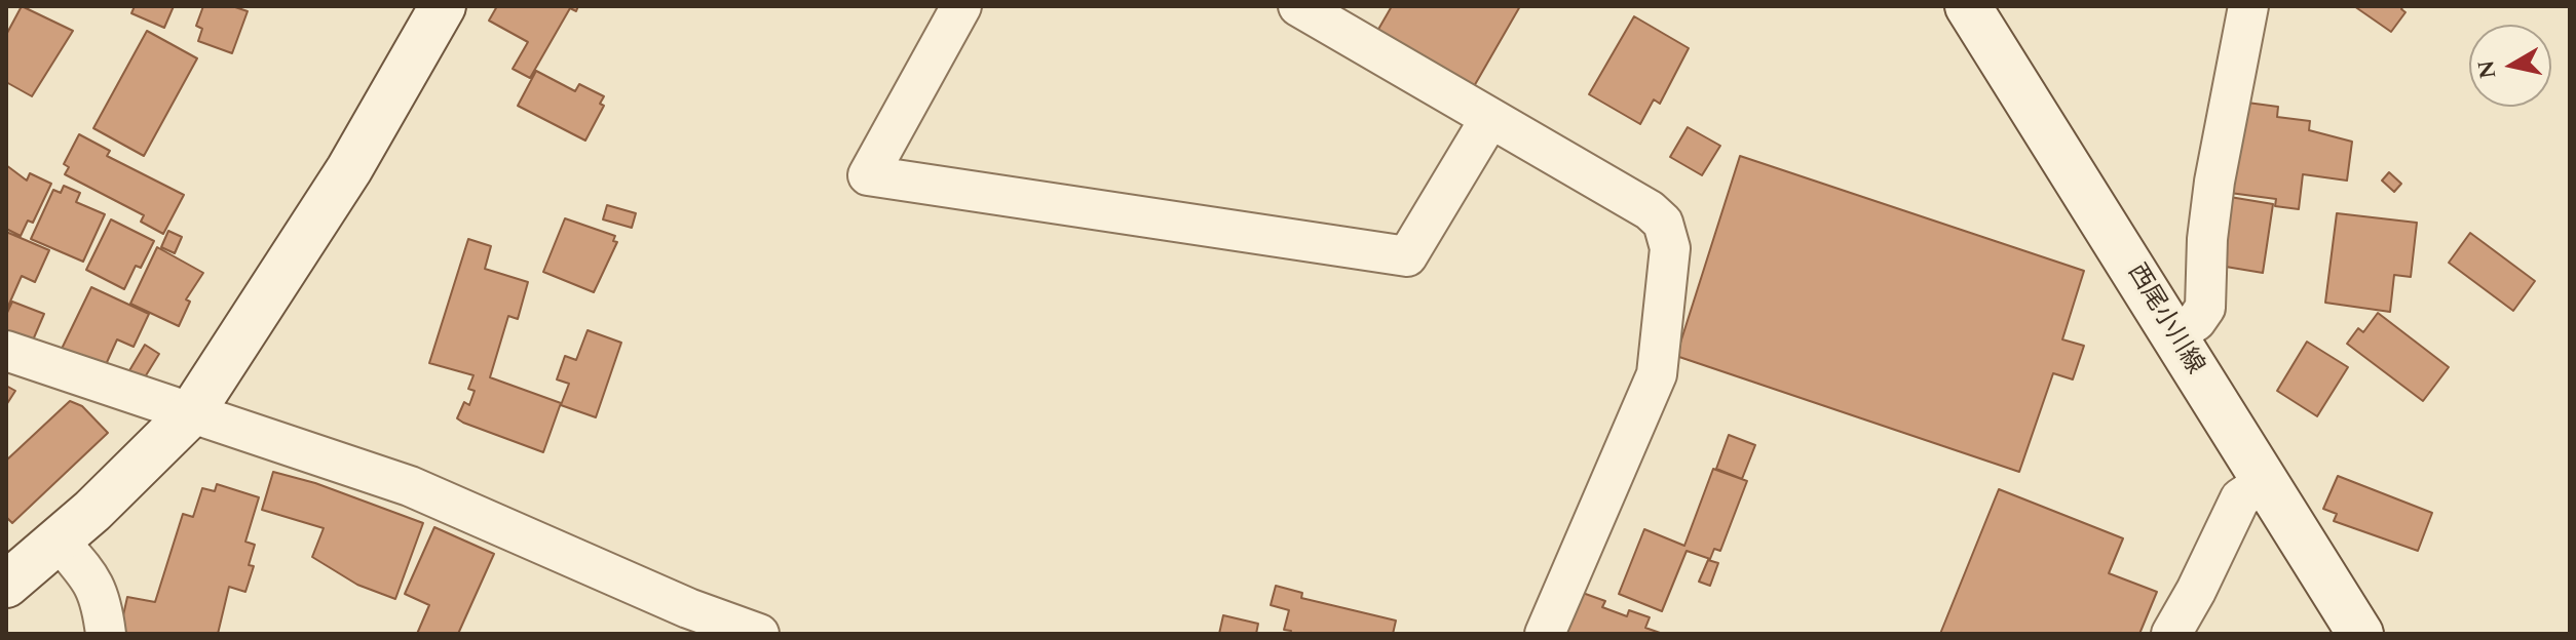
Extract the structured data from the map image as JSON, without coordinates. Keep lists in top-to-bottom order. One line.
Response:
{"streets":{"main road":["西尾小川線"]},"north":"left"}
